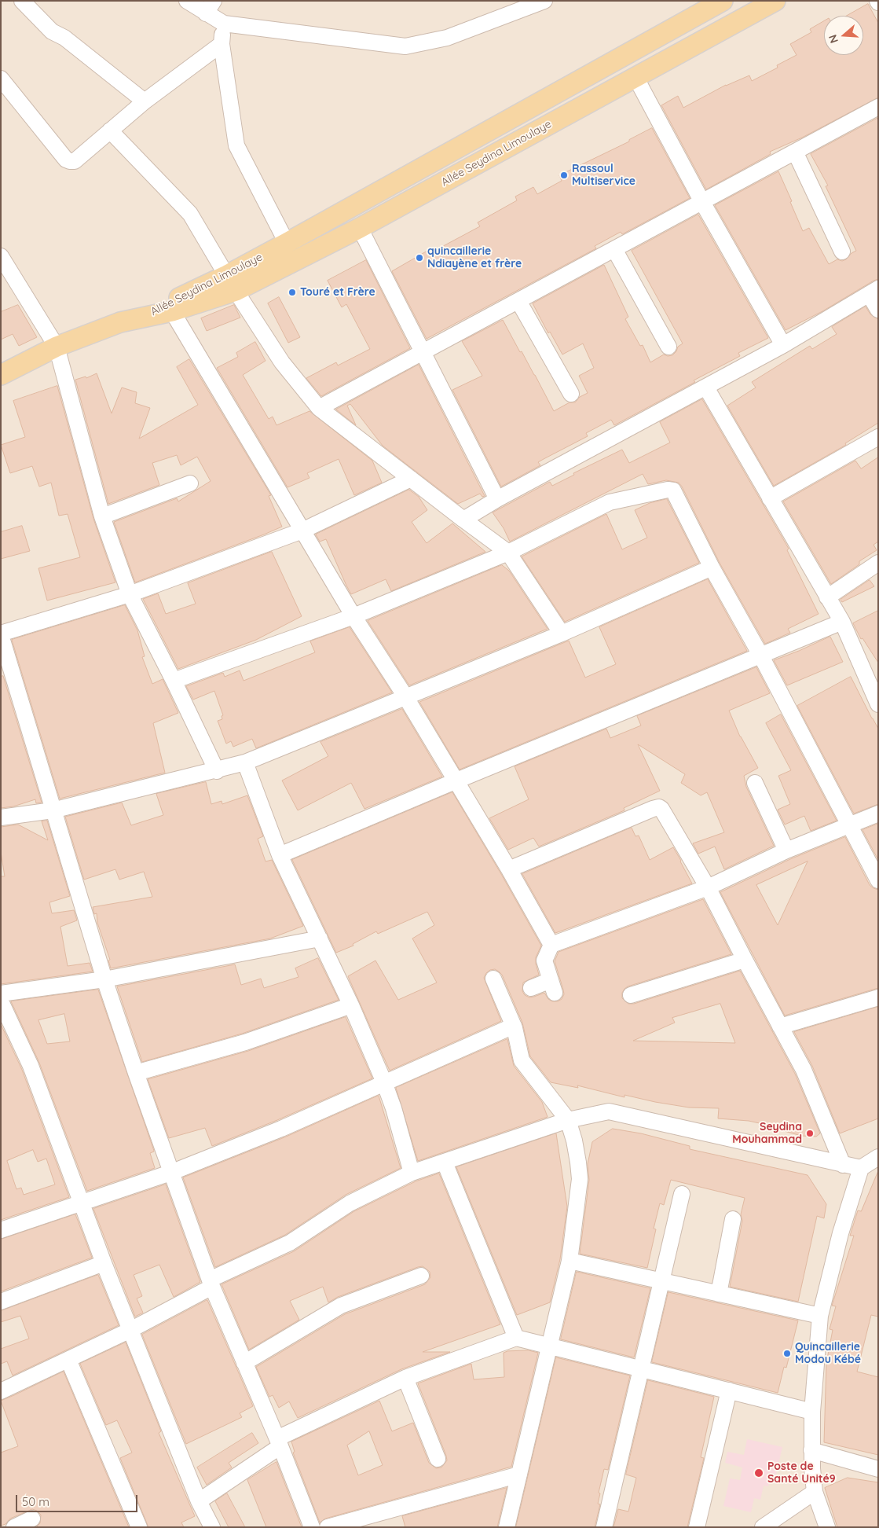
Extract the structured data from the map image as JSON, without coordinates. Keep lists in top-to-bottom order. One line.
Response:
{"streets":{"main road":["Allée Seydina Limoulaye"]},"places":["Rassoul Multiservice","quincaillerie Ndiayène et frère","Touré et Frère","Seydina Mouhammad","Quincaillerie Modou Kébé","Poste de Santé Unité9"],"scale_bar":"50 m","north":"left"}
